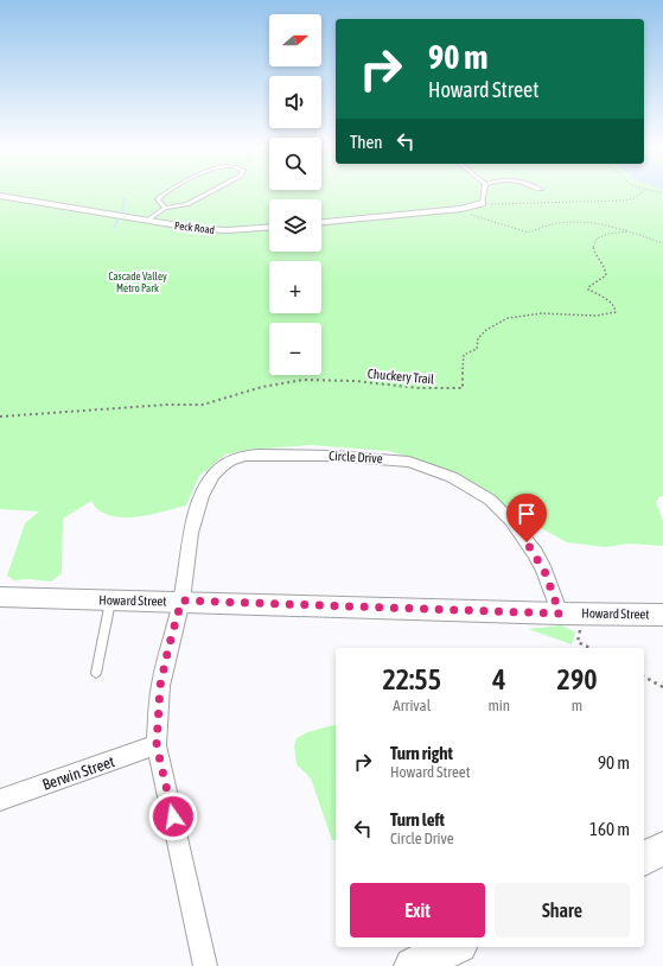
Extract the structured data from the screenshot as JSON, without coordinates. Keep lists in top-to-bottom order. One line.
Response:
{"streets":{"main road":["Howard Street"],"street":["Peck Road","Circle Drive","Berwin Street"],"path":["Chuckery Trail"]},"crossings":[["Circle Drive","Howard Street"],["Circle Drive","Berwin Street"]],"parks":["Cascade Valley Metro Park"],"north":"right","page":{"map_buttons":["+","−"],"turn":["90 m","Howard Street"],"then":"Then","eta":["22:55","Arrival","4","min","290","m"],"list":[{"name":"Turn right","note":"Howard Street","value":"90 m"},{"name":"Turn left","note":"Circle Drive","value":"160 m"}],"buttons":["Exit","Share"]}}
